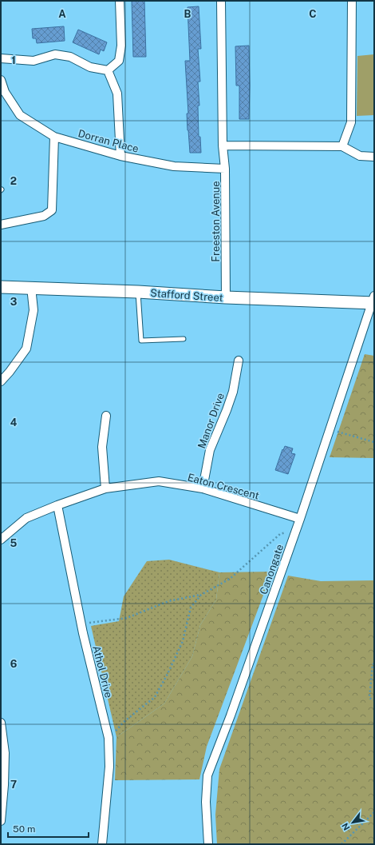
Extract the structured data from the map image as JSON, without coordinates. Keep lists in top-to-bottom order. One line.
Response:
{"streets":{"street":["Dorran Place","Freeston Avenue","Stafford Street","Manor Drive","Eaton Crescent","Canongate","Athol Drive"]},"crossings":[["Dorran Place","Freeston Avenue"],["Freeston Avenue","Stafford Street"],["Stafford Street","Canongate"],["Manor Drive","Eaton Crescent"],["Eaton Crescent","Canongate"],["Eaton Crescent","Athol Drive"]],"scale_bar":"50 m","north":"bottom left","grid":{"columns":["A","B","C"],"rows":["1","2","3","4","5","6","7"]}}
